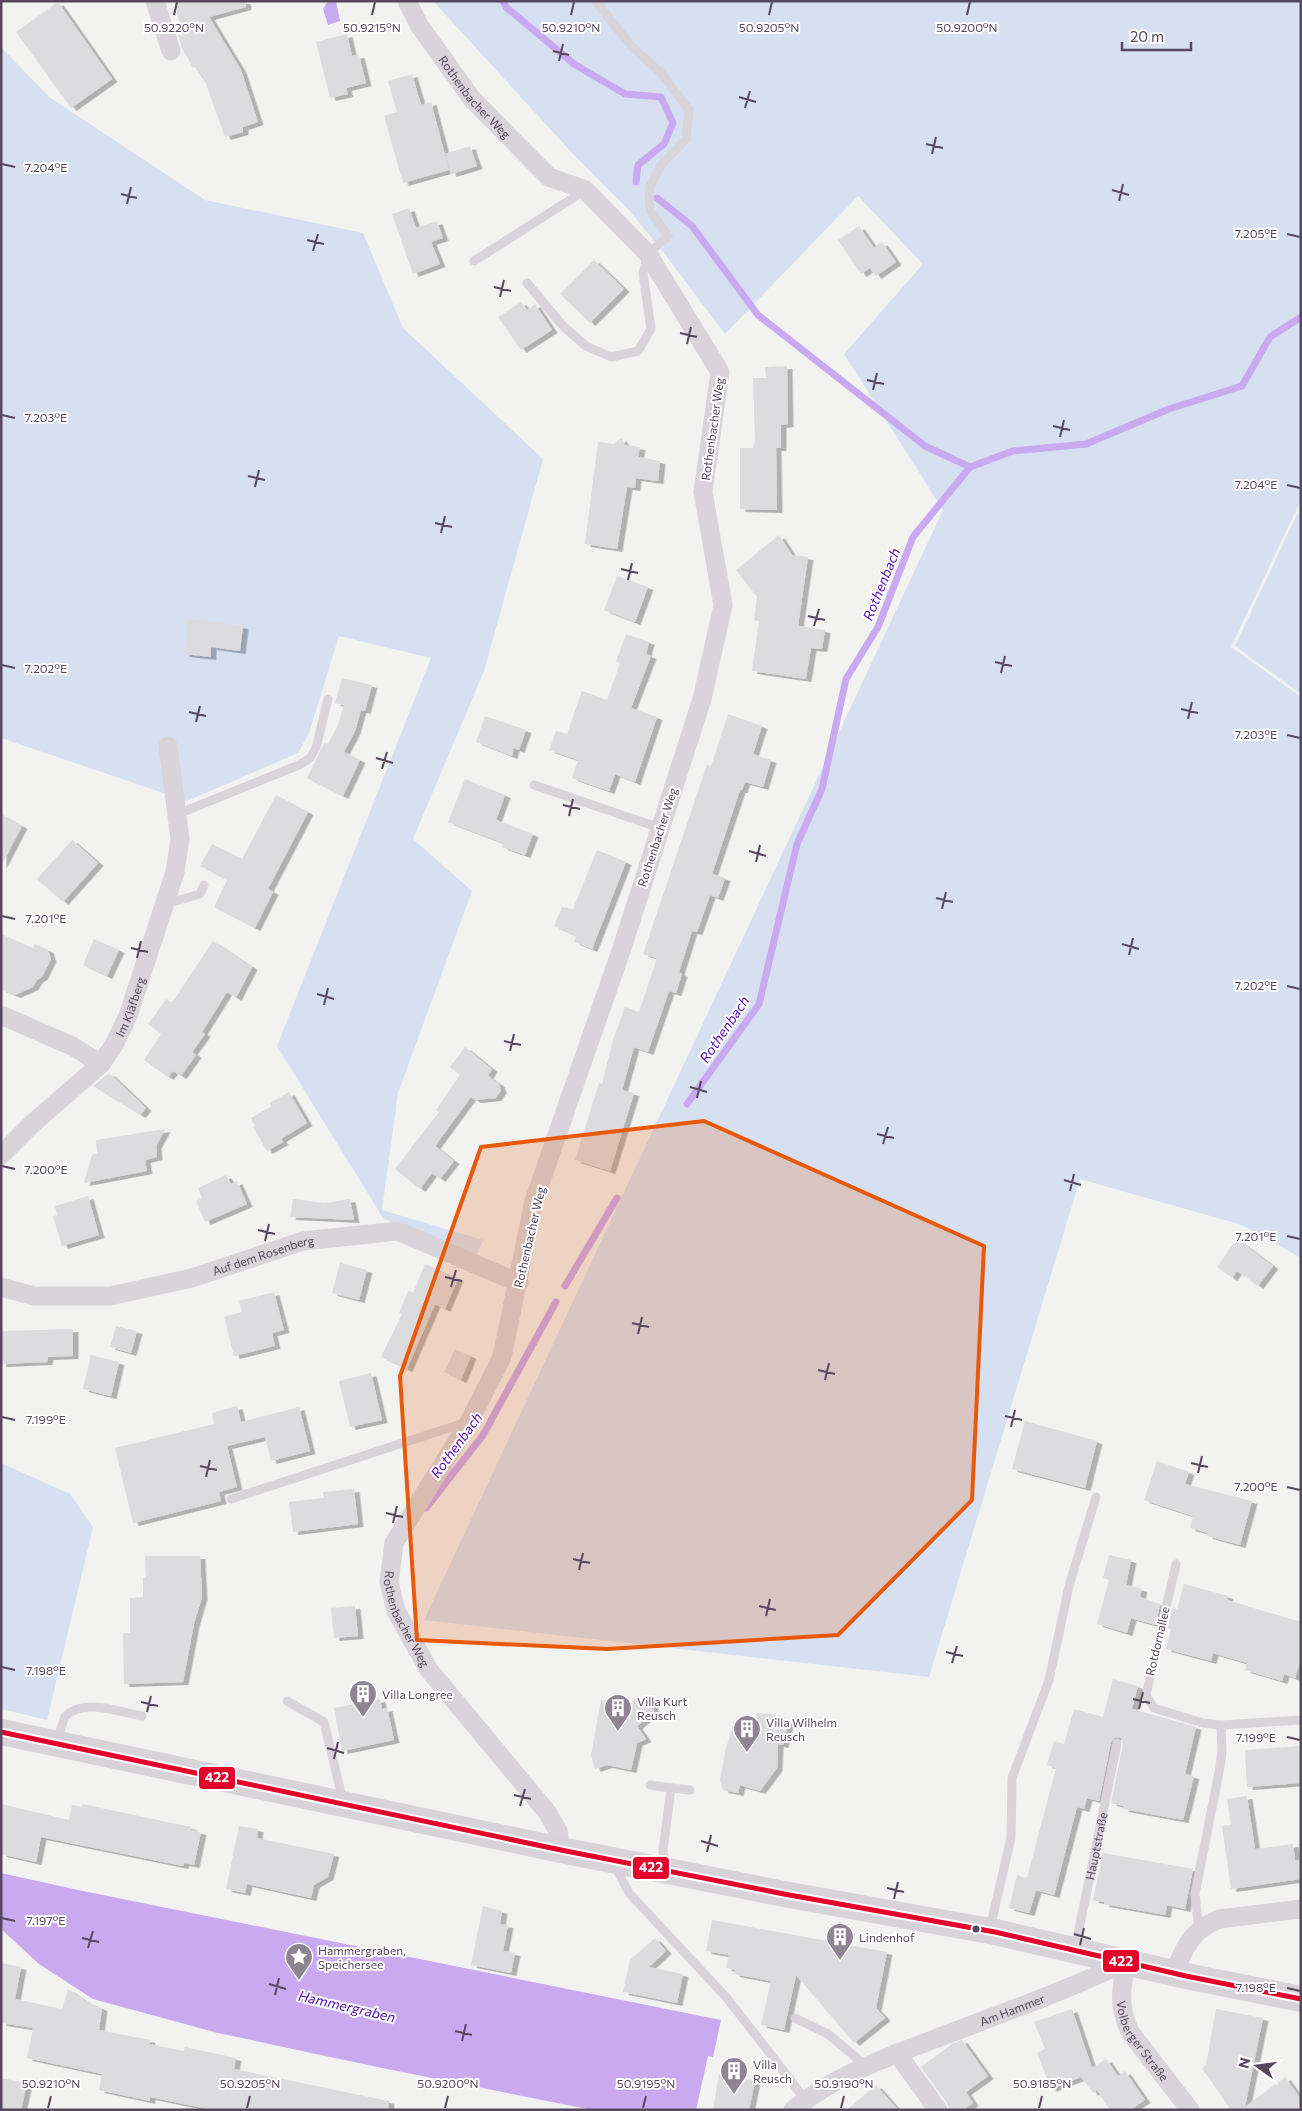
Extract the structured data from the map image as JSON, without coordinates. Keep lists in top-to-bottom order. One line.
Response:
{"streets":{"street":["Rothenbacher Weg","Im Kläfberg","Auf dem Rosenberg","Am Hammer","Volberger Straße"],"lane":["Rotdornallee","Hauptstraße"]},"crossings":[["Rothenbacher Weg","Auf dem Rosenberg"],["Am Hammer","Volberger Straße"]],"water":["Rothenbach","Hammergraben"],"places":{"building":["Villa Longree","Villa Kurt Reusch","Villa Wilhelm Reusch","Lindenhof","Villa Reusch"],"place":["Hammergraben, Speichersee"]},"lines":["transit line 422"],"scale_bar":"20 m","north":"left","coordinates":["50.9220°N","50.9215°N","50.9210°N","50.9205°N","50.9200°N","7.204°E","7.205°E","7.203°E","7.202°E","7.201°E","7.200°E","7.199°E","7.198°E","7.197°E","50.9195°N","50.9190°N","50.9185°N"]}
